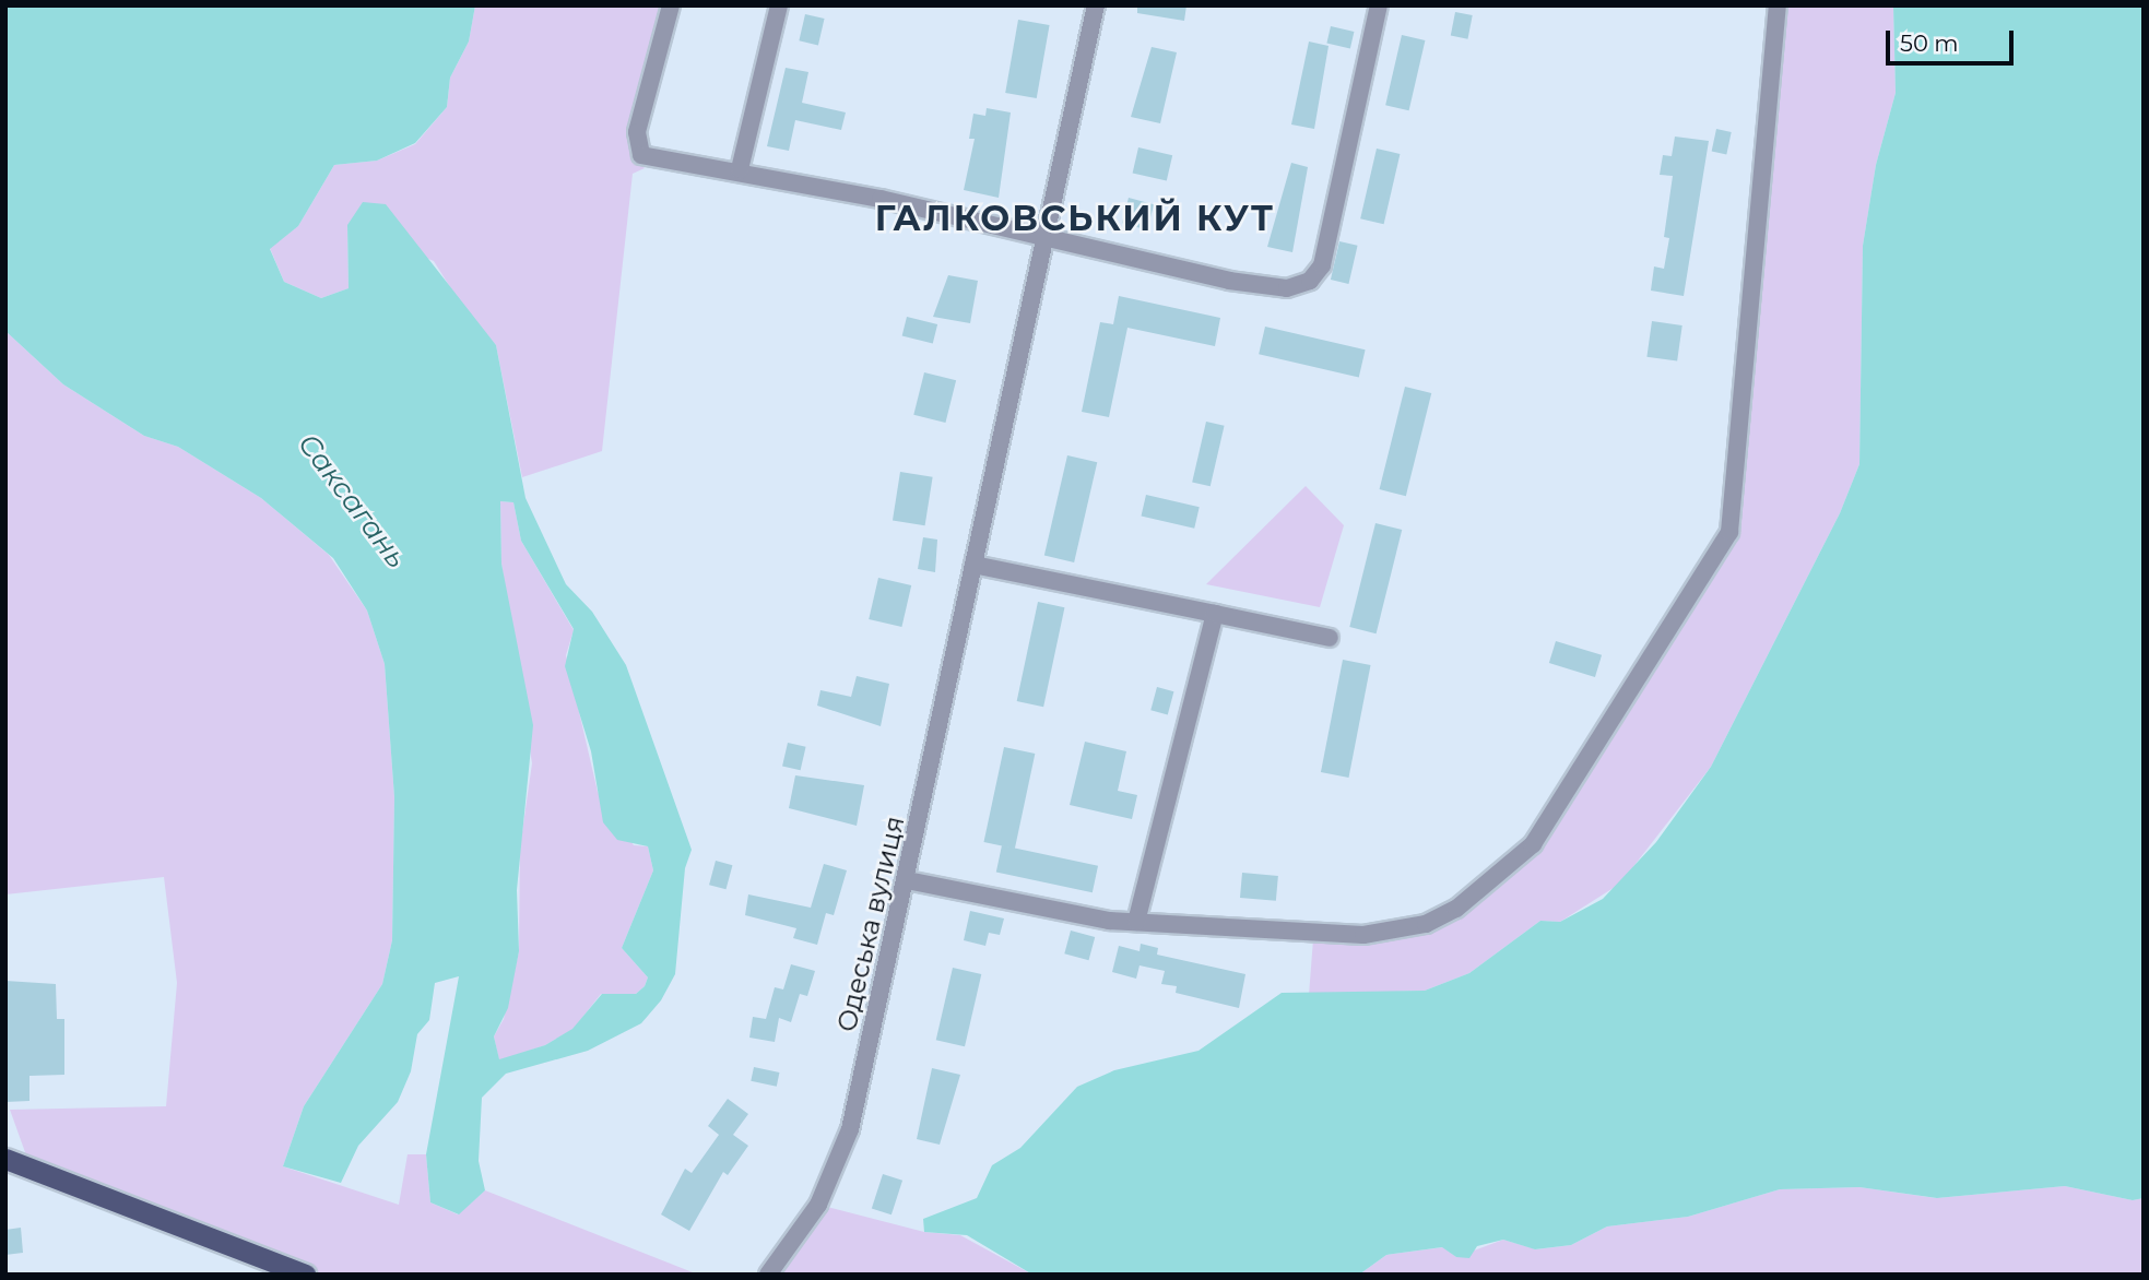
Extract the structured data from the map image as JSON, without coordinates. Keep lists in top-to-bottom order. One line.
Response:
{"streets":{"street":["Одеська вулиця"]},"districts":["ГАЛКОВСЬКИЙ КУТ"],"water":["Саксагань"],"scale_bar":"50 m"}
